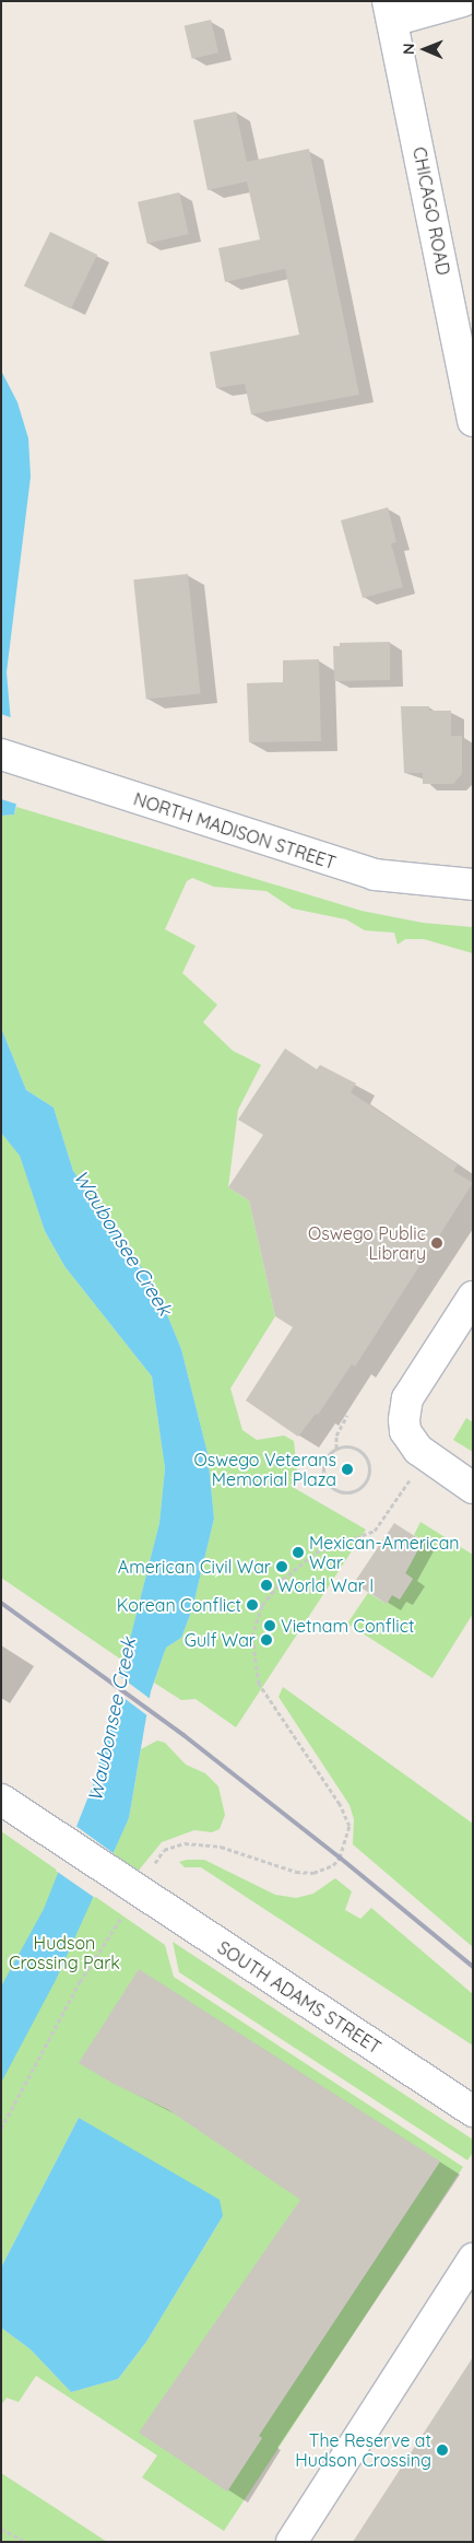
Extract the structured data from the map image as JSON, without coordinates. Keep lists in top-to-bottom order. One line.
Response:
{"streets":{"street":["CHICAGO ROAD","NORTH MADISON STREET","SOUTH ADAMS STREET"]},"water":["Waubonsee Creek"],"parks":["Hudson Crossing Park"],"places":["Oswego Public Library","Oswego Veterans Memorial Plaza","Mexican-American War","American Civil War","World War I","Korean Conflict","Vietnam Conflict","Gulf War","The Reserve at Hudson Crossing"],"north":"left"}
